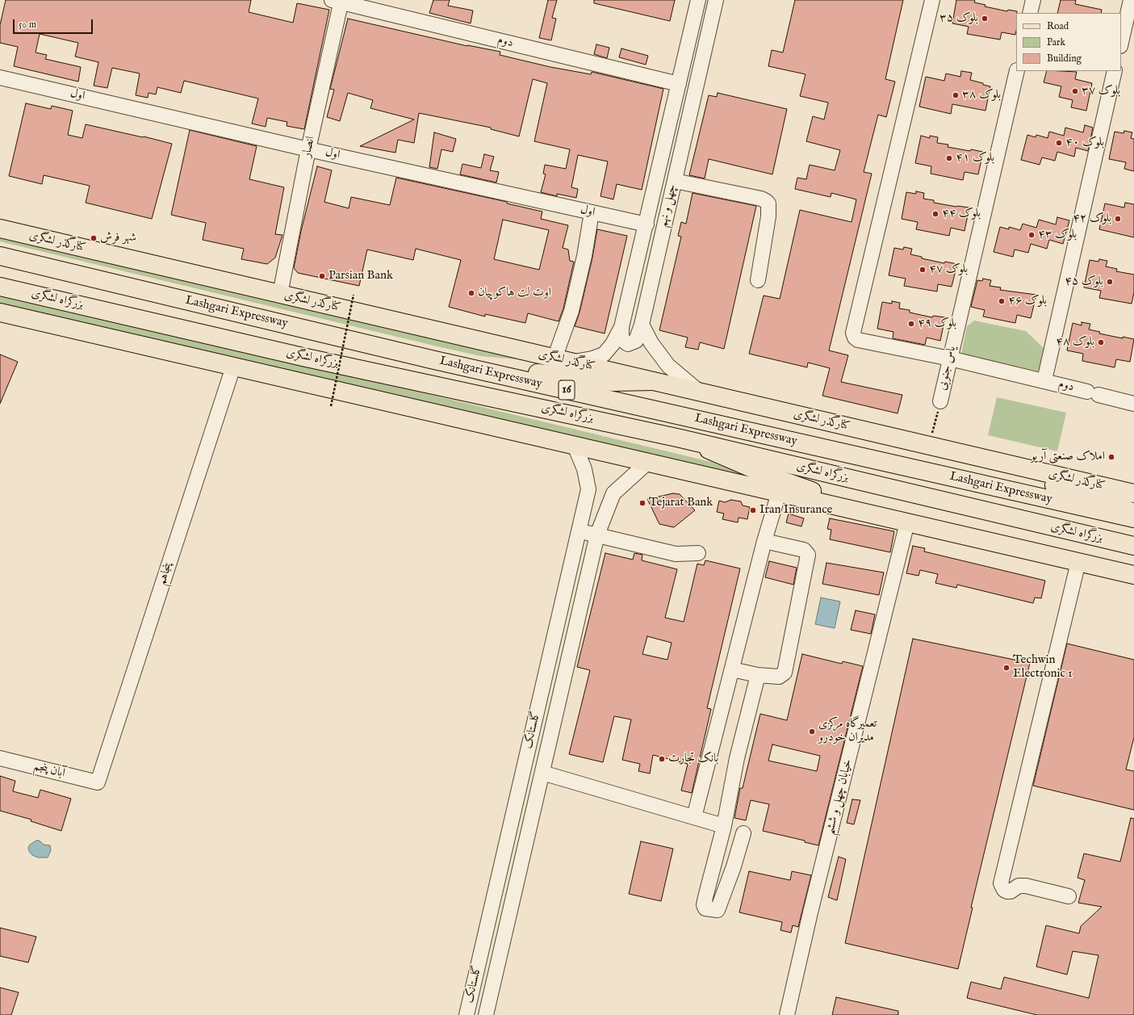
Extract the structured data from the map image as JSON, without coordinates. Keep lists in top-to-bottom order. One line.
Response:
{"streets":{"main road":["کنارگذر لشگری","بزرگراه لشگری","Lashgari Expressway","16"],"street":["دوم","اول","انصار","چهل و نهم","یاس جنوبی","پنجاهم","گلستانک","آبان پنجم","خیابان چهل و ششم"]},"crossings":[["دوم","انصار"],["دوم","چهل و نهم"],["دوم","یاس جنوبی"],["اول","انصار"],["اول","چهل و نهم"],["انصار","کنارگذر لشگری"],["چهل و نهم","کنارگذر لشگری"],["پنجاهم","آبان پنجم"]],"places":["بلوک ۳۵","بلوک ۳۷","بلوک ۳۸","بلوک ۴۰","بلوک ۴۱","بلوک ۴۴","بلوک ۴۲","بلوک ۴۳","شهر فرش","بلوک ۴۷","Parsian Bank","بلوک ۴۵","اوت لت هاکوپیان","بلوک ۴۶","بلوک ۴۹","بلوک ۴۸","املاک صنعتی آریو","Tejarat Bank","Iran Insurance","Techwin Electronic 1","تعمیرگاه مرکزی مدیران خودرو","بانک تجارت"],"legend":["Road","Park","Building"],"scale_bar":"50 m"}
